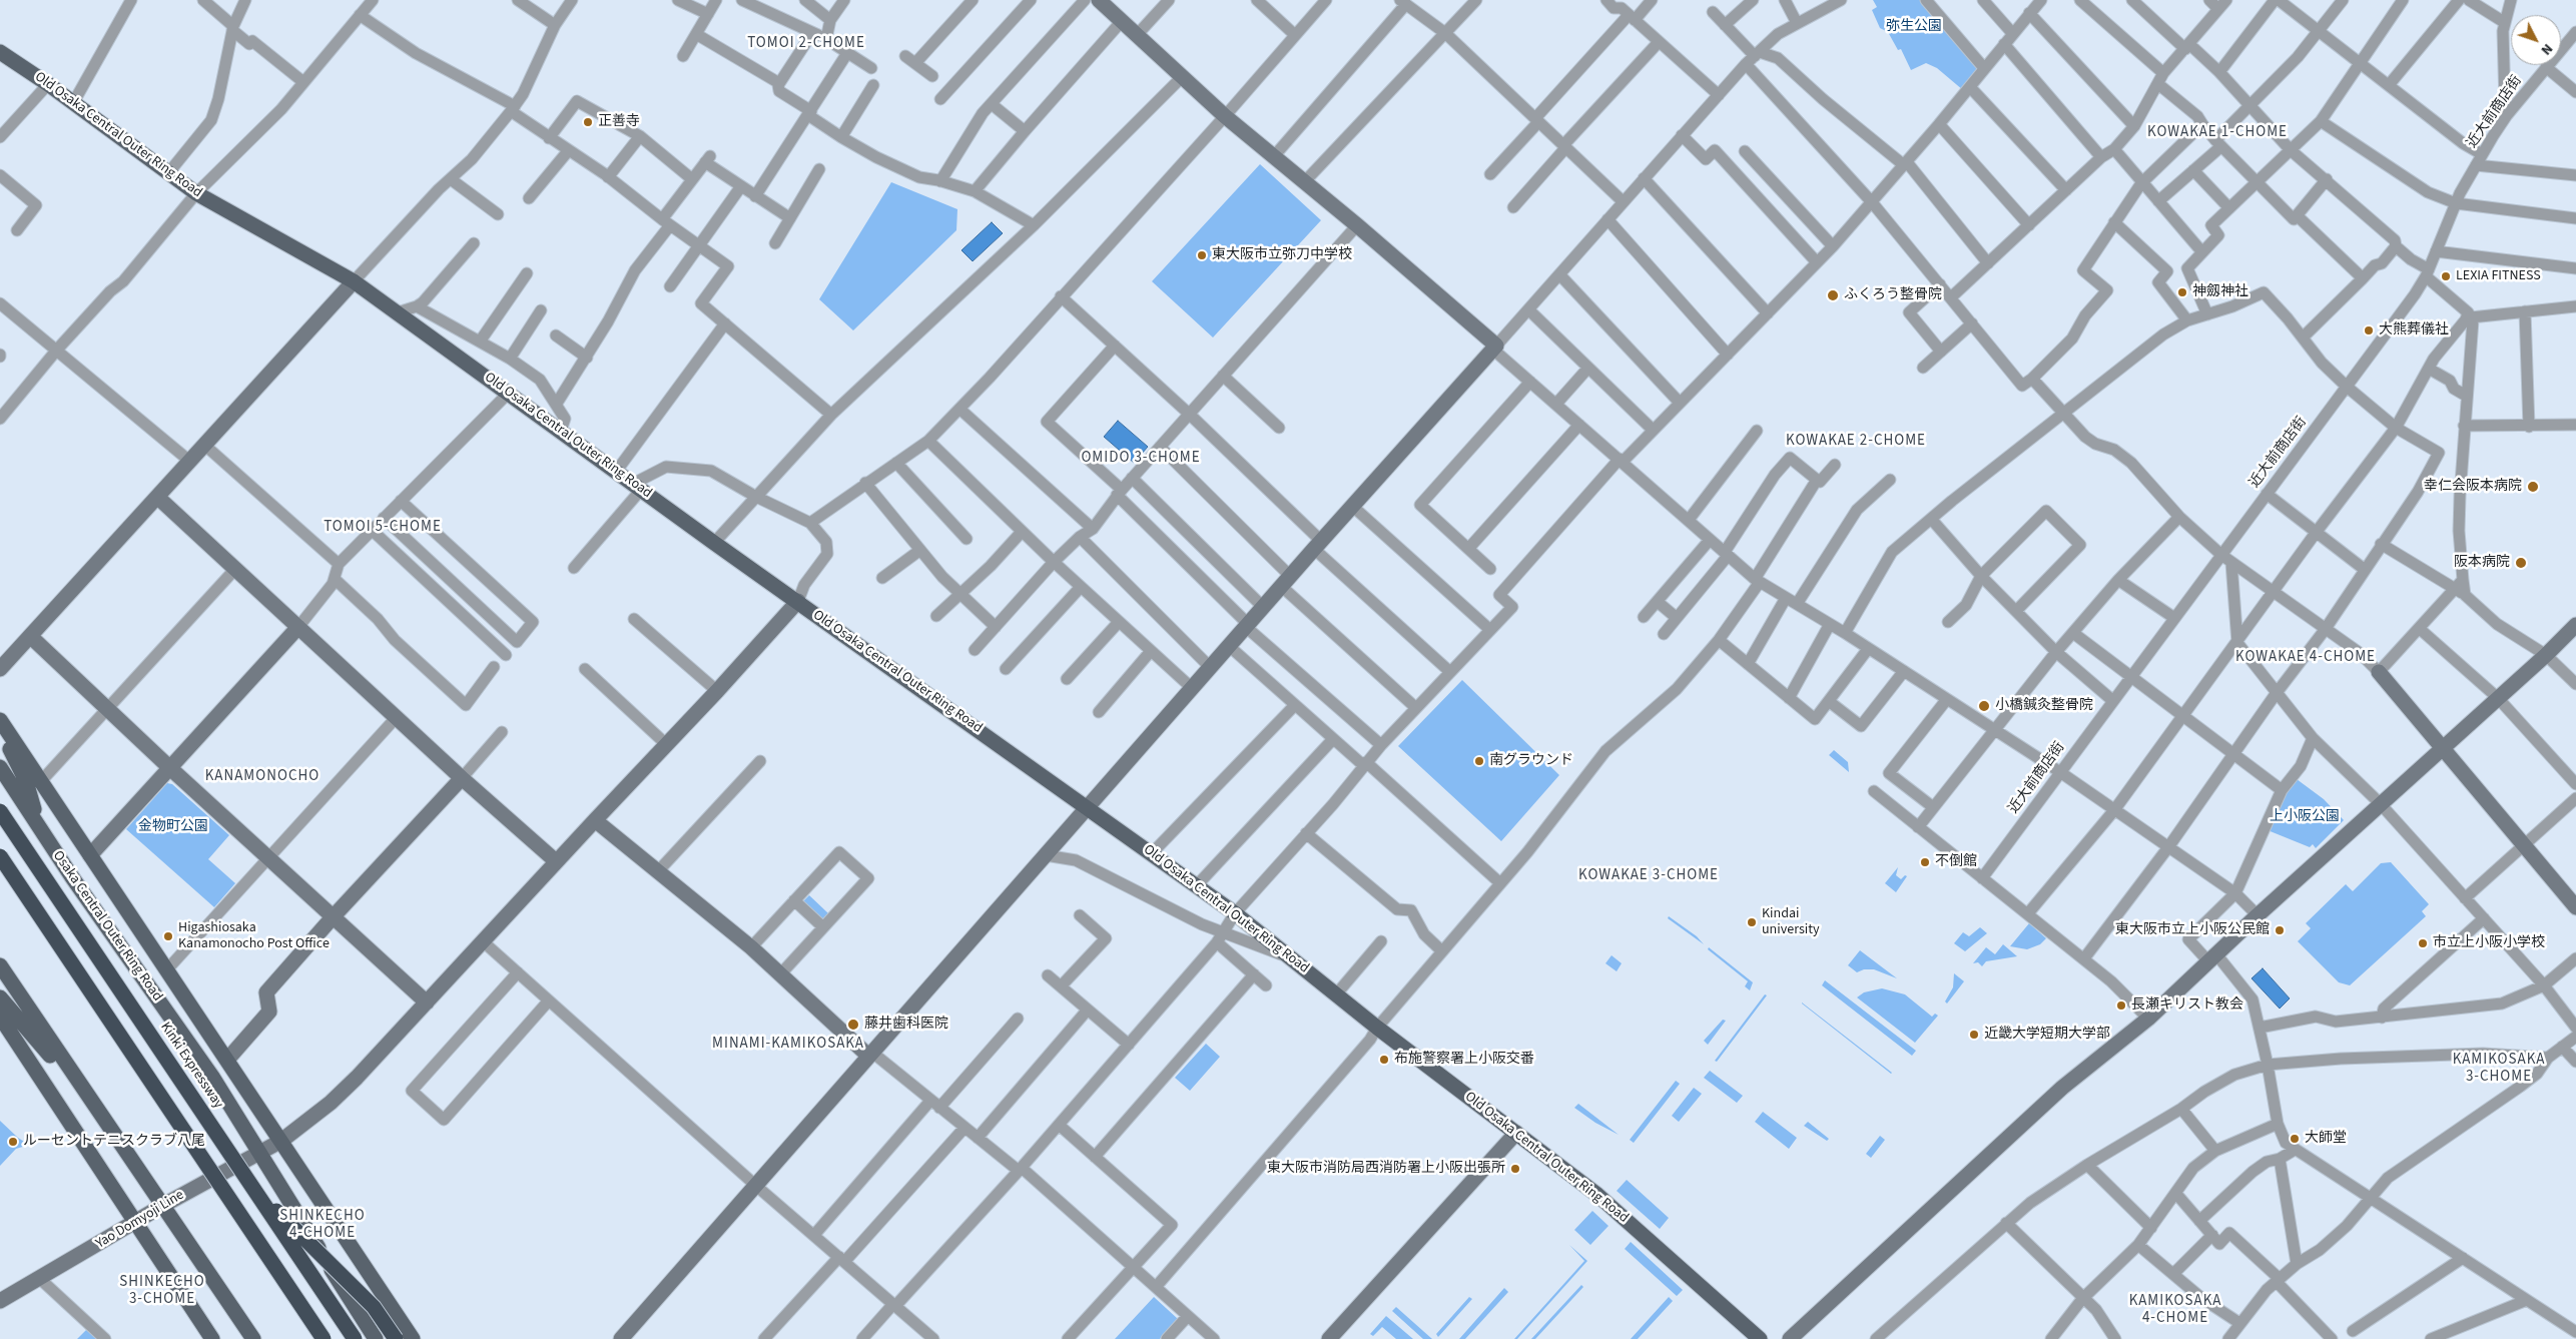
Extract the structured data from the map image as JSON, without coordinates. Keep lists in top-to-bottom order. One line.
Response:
{"streets":{"highway":["Kinki Expressway"],"main road":["Old Osaka Central Outer Ring Road","Osaka Central Outer Ring Road"],"street":["近大前商店街","Yao Domyoji Line"]},"crossings":[["Old Osaka Central Outer Ring Road","Yao Domyoji Line"],["Osaka Central Outer Ring Road","Yao Domyoji Line"]],"districts":["TOMOI 2-CHOME","KOWAKAE 1-CHOME","KOWAKAE 2-CHOME","OMIDO 3-CHOME","TOMOI 5-CHOME","KOWAKAE 4-CHOME","KANAMONOCHO","KOWAKAE 3-CHOME","MINAMI-KAMIKOSAKA","KAMIKOSAKA 3-CHOME","SHINKECHO 4-CHOME","SHINKECHO 3-CHOME","KAMIKOSAKA 4-CHOME"],"parks":["弥生公園","上小阪公園","金物町公園"],"places":["正善寺","東大阪市立弥刀中学校","LEXIA FITNESS","神劔神社","ふくろう整骨院","大熊葬儀社","幸仁会阪本病院","阪本病院","小橋鍼灸整骨院","南グラウンド","不倒館","Kindai university","東大阪市立上小阪公民館","Higashiosaka Kanamonocho Post Office","市立上小阪小学校","長瀬キリスト教会","藤井歯科医院","近畿大学短期大学部","布施警察署上小阪交番","大師堂","ルーセントテニスクラブ八尾","東大阪市消防局西消防署上小阪出張所"],"north":"bottom right"}
